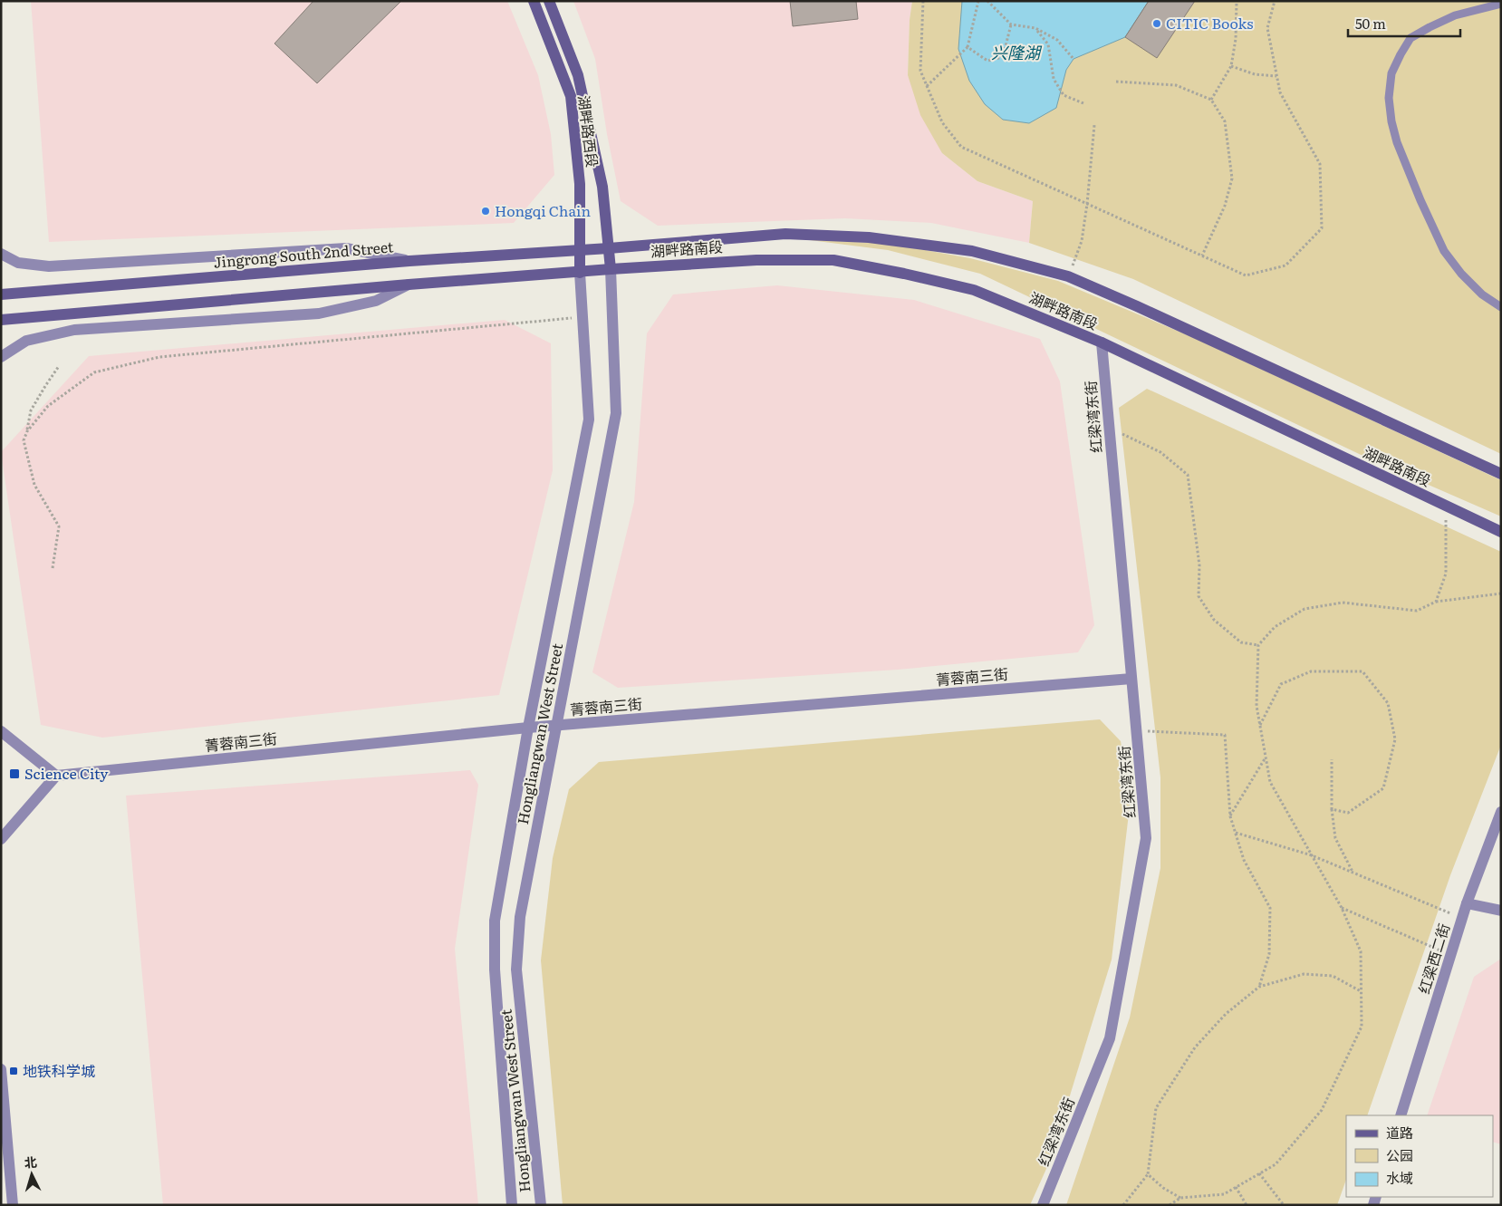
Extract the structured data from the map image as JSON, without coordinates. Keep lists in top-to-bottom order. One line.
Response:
{"streets":{"main road":["湖畔路西段","湖畔路南段","Jingrong South 2nd Street"],"street":["红梁湾东街","菁蓉南三街","Hongliangwan West Street","红梁西二街"]},"crossings":[["湖畔路西段","湖畔路南段"],["湖畔路西段","Jingrong South 2nd Street"],["湖畔路西段","Hongliangwan West Street"],["湖畔路南段","Jingrong South 2nd Street"],["湖畔路南段","红梁湾东街"],["湖畔路南段","Hongliangwan West Street"],["红梁湾东街","菁蓉南三街"],["菁蓉南三街","Hongliangwan West Street"]],"water":["兴隆湖"],"places":{"other":["CITIC Books","Hongqi Chain"],"transit":["Science City","地铁科学城"]},"legend":["道路","公园","水域"],"scale_bar":"50 m","north":"top"}
